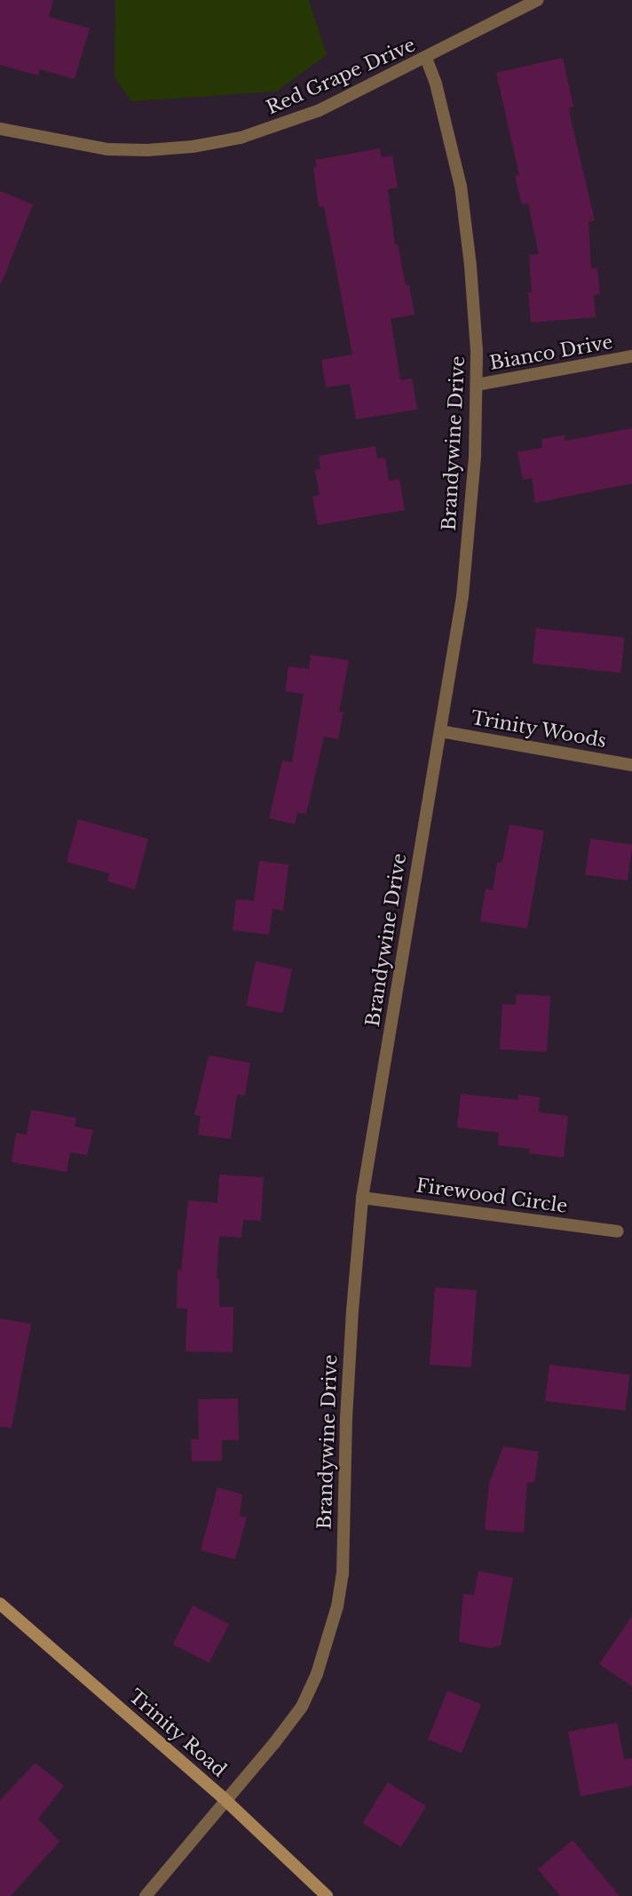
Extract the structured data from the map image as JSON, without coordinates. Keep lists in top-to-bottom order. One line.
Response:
{"streets":{"main road":["Trinity Road"],"street":["Red Grape Drive","Bianco Drive","Brandywine Drive","Trinity Woods","Firewood Circle"]},"crossings":[["Red Grape Drive","Brandywine Drive"],["Bianco Drive","Brandywine Drive"],["Brandywine Drive","Trinity Woods"],["Brandywine Drive","Firewood Circle"],["Brandywine Drive","Trinity Road"]]}
